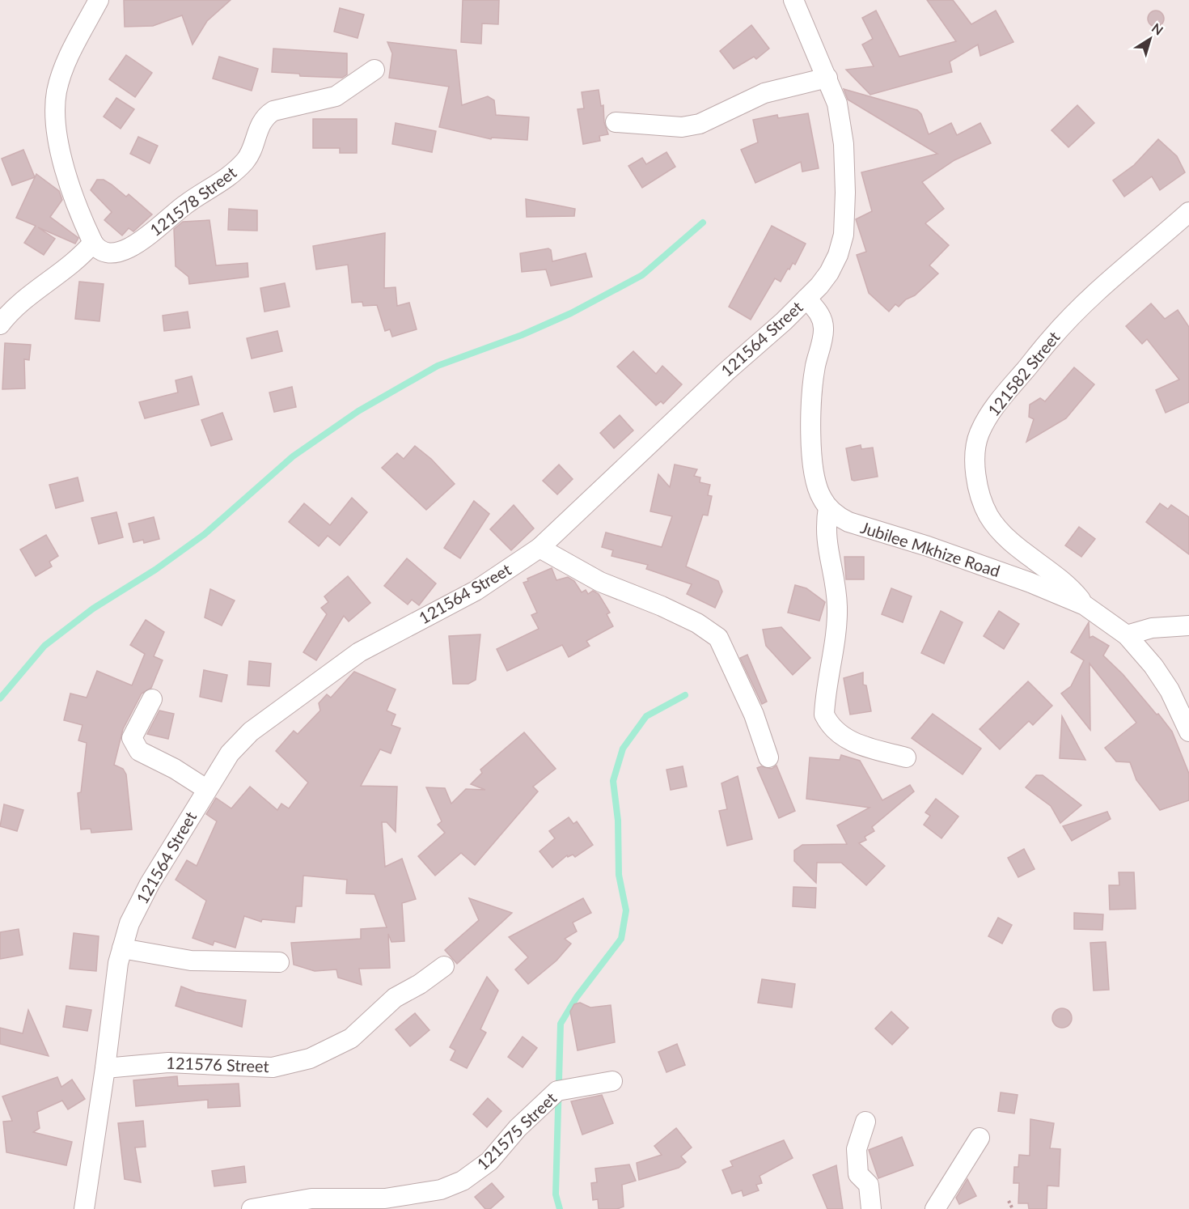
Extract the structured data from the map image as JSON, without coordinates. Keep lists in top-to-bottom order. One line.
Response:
{"streets":{"street":["121578 Street","121564 Street","121582 Street","Jubilee Mkhize Road","121576 Street","121575 Street"]},"crossings":[["121564 Street","Jubilee Mkhize Road"],["121564 Street","121576 Street"],["121582 Street","Jubilee Mkhize Road"]],"north":"top right"}
